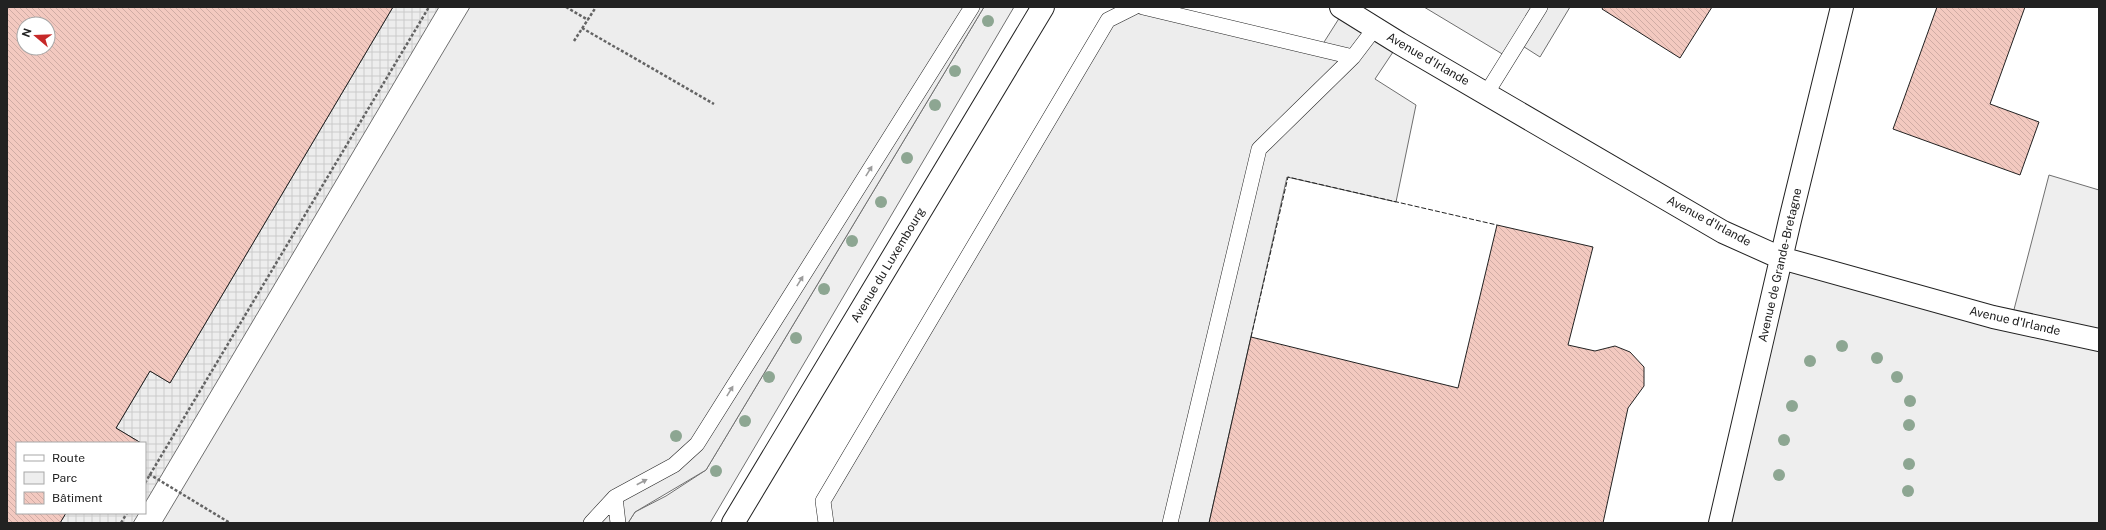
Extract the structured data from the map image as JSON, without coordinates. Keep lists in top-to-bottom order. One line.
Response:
{"streets":{"street":["Avenue d'Irlande","Avenue du Luxembourg","Avenue de Grande-Bretagne"]},"crossings":[["Avenue d'Irlande","Avenue de Grande-Bretagne"]],"legend":["Route","Parc","Bâtiment"],"north":"left"}
